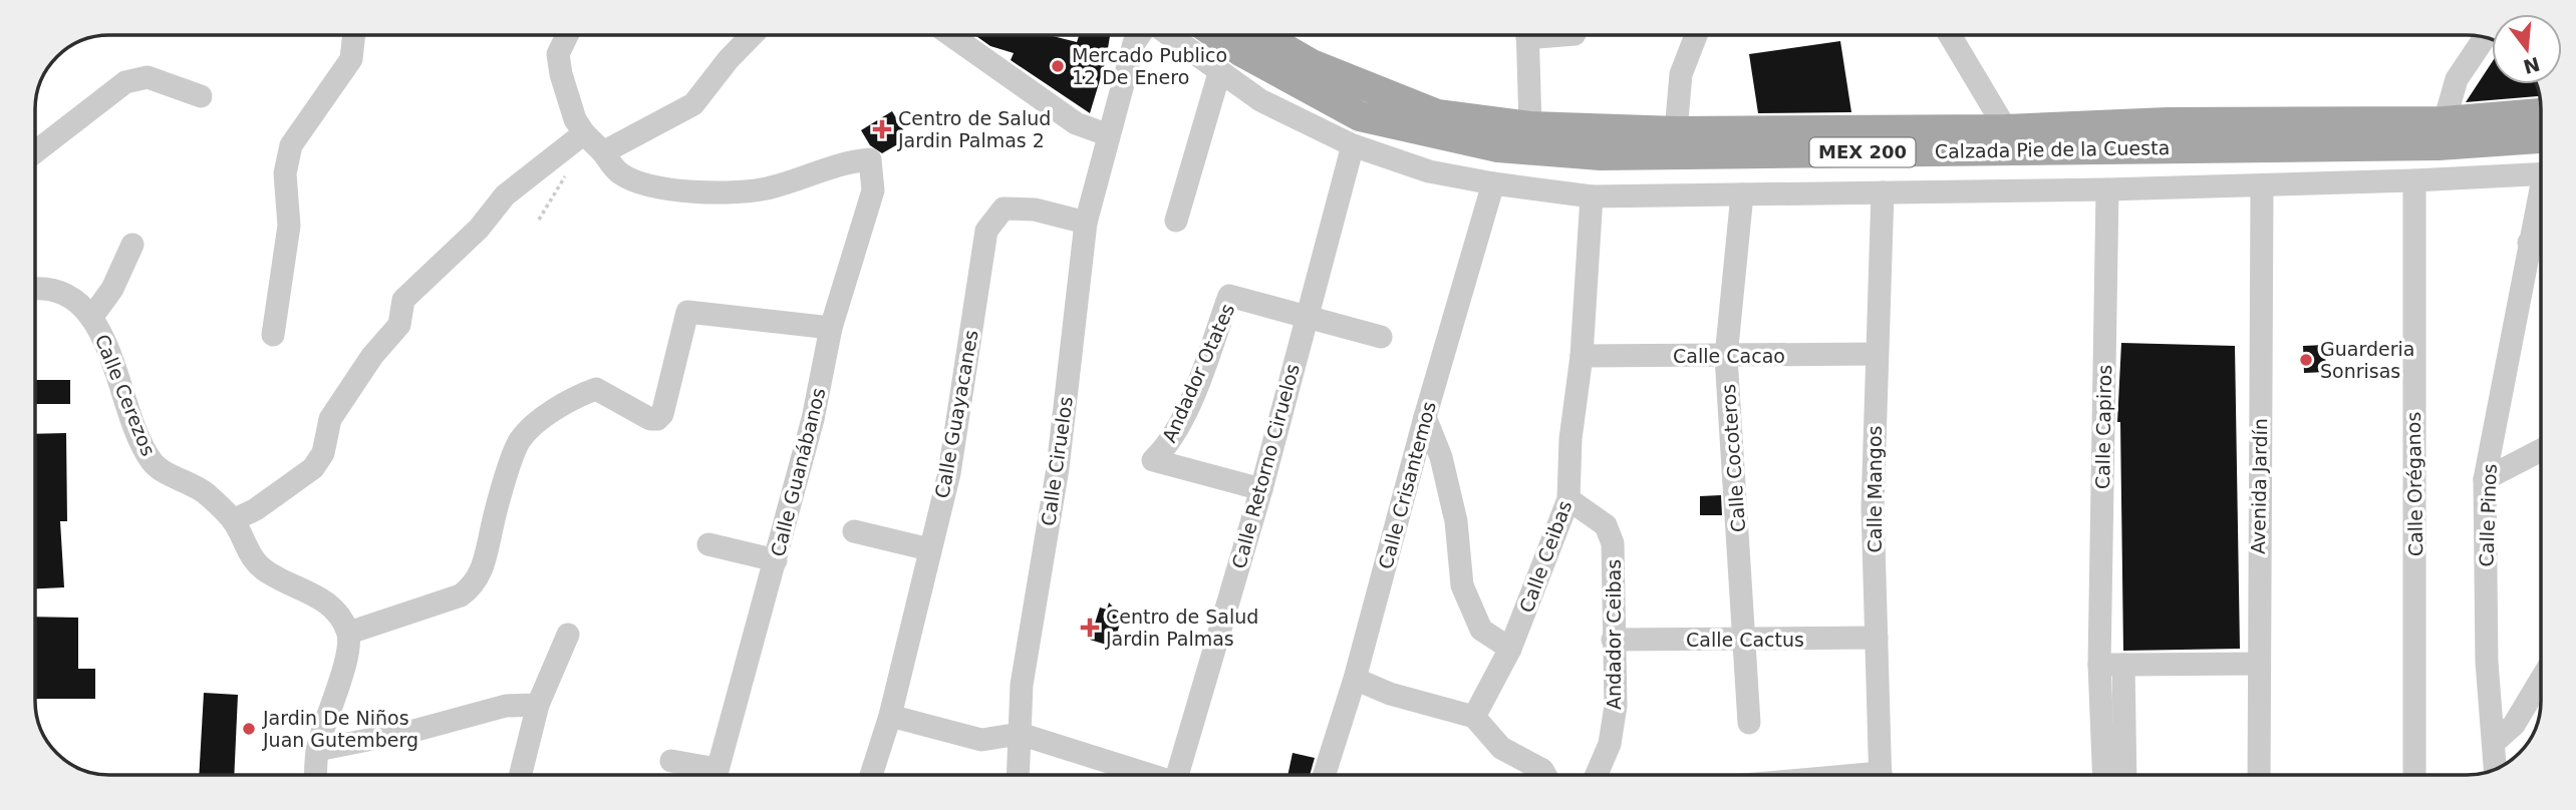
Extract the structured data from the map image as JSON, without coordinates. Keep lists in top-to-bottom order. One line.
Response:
{"streets":{"main road":["Calzada Pie de la Cuesta","MEX 200"],"street":["Calle Cacao","Andador Otates","Calle Cerezos","Calle Guayacanes","Calle Capiros","Calle Cocoteros","Calle Ciruelos","Calle Retorno Ciruelos","Calle Guanábanos","Calle Oréganos","Calle Crisantemos","Avenida Jardín","Calle Mangos","Calle Pinos","Calle Ceibas","Andador Ceibas","Calle Cactus"]},"crossings":[["Calle Cacao","Calle Cocoteros"],["Calle Cacao","Calle Mangos"],["Calle Cacao","Calle Ceibas"],["Andador Otates","Calle Retorno Ciruelos"],["Calle Guayacanes","Calle Ciruelos"],["Calle Cocoteros","Calle Cactus"],["Calle Mangos","Calle Cactus"],["Calle Ceibas","Andador Ceibas"],["Andador Ceibas","Calle Cactus"]],"places":{"other":["Mercado Publico 12 De Enero","Guarderia Sonrisas","Jardin De Niños Juan Gutemberg"],"health":["Centro de Salud Jardin Palmas 2","Centro de Salud Jardin Palmas"]},"north":"bottom"}
